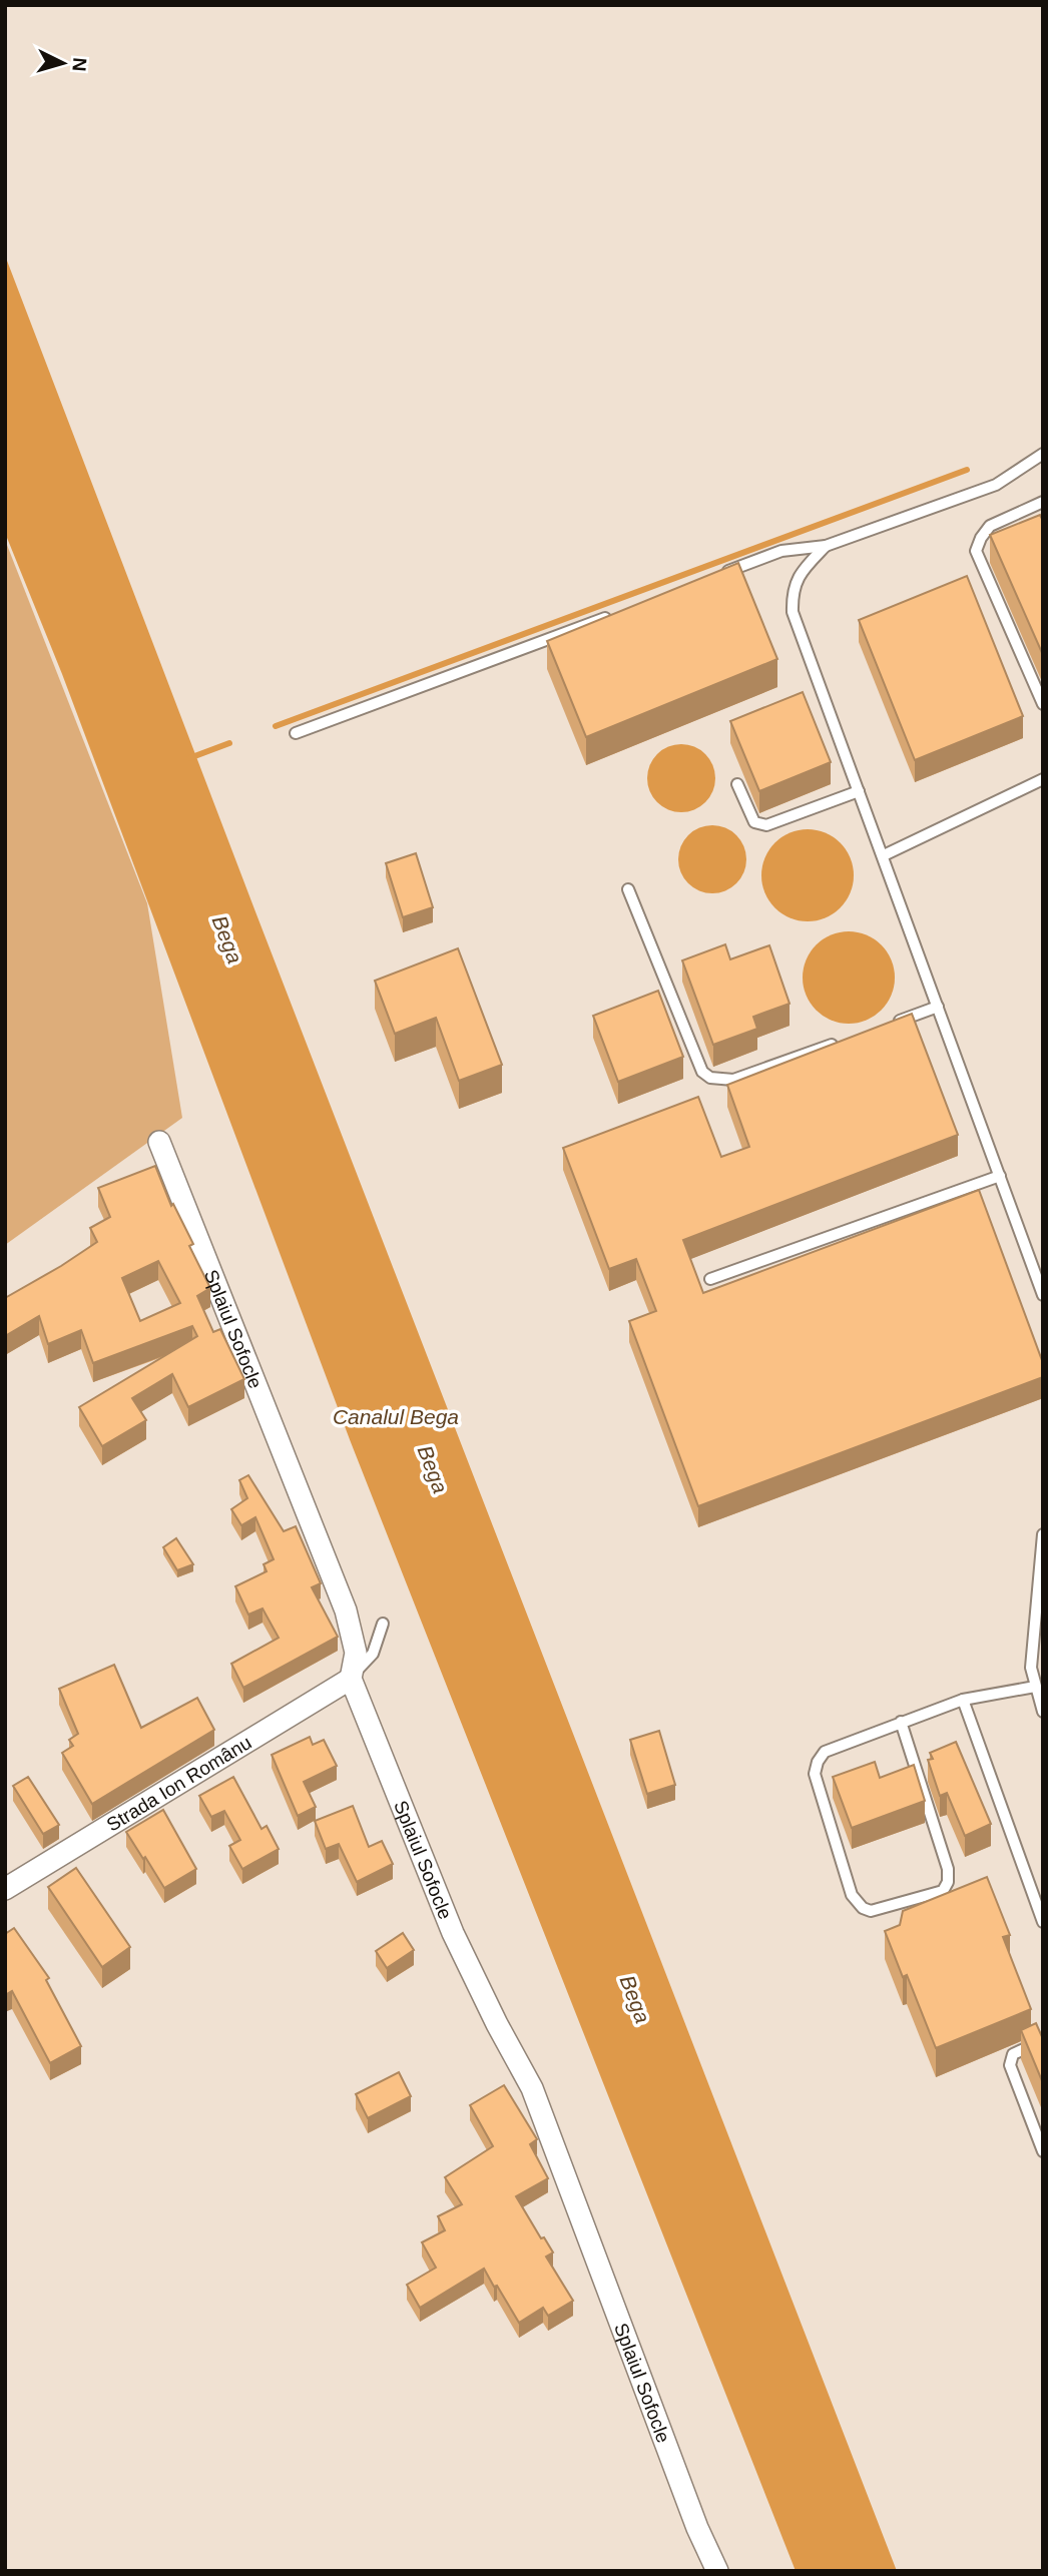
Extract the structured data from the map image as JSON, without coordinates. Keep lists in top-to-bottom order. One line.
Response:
{"streets":{"street":["Splaiul Sofocle","Strada Ion Românu"]},"crossings":[["Splaiul Sofocle","Strada Ion Românu"]],"water":["Bega","Canalul Bega"],"north":"right"}
